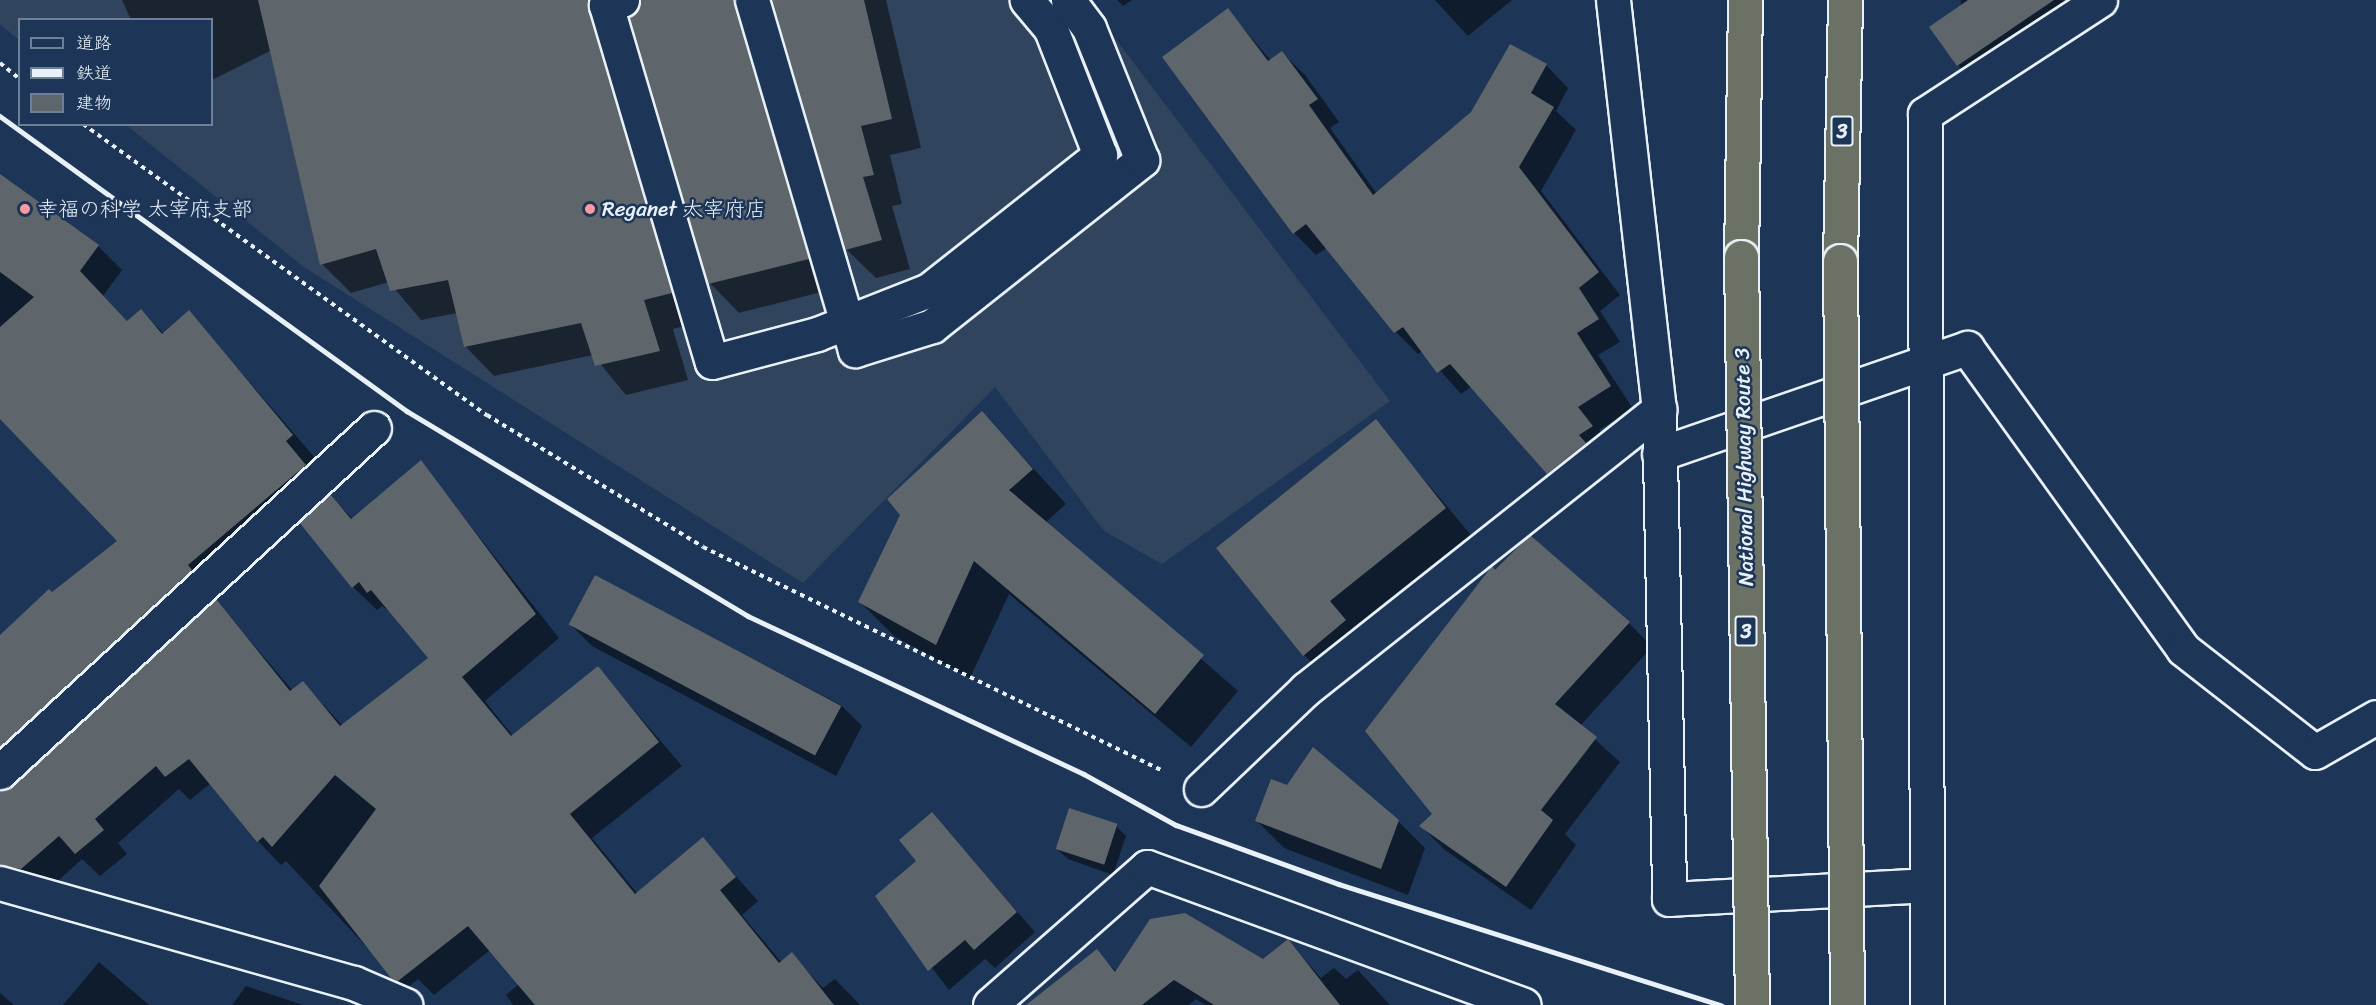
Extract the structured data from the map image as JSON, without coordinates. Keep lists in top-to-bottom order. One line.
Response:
{"streets":{"highway":["3","National Highway Route 3"]},"places":["幸福の科学 太宰府支部","Reganet 太宰府店"],"legend":["道路","鉄道","建物"]}
